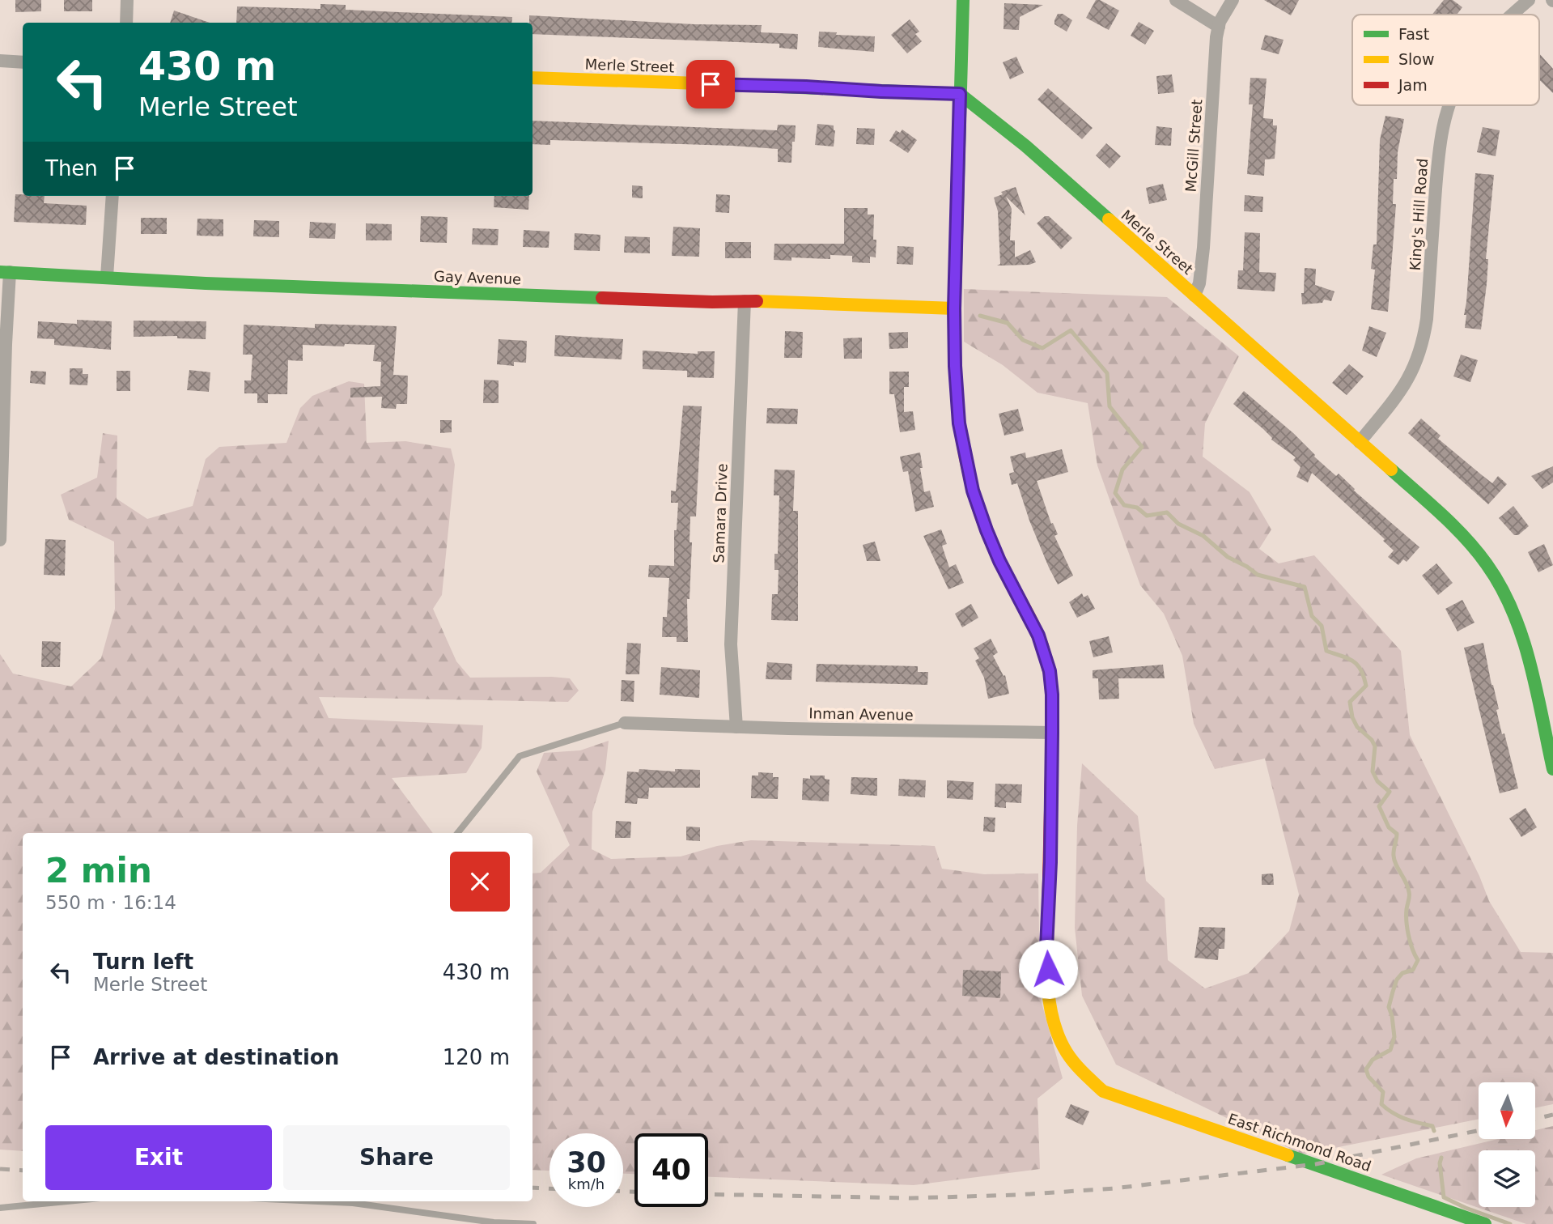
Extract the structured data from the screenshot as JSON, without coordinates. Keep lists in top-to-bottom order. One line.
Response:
{"streets":{"street":["Merle Street","McGill Street","King's Hill Road","Gay Avenue","Samara Drive","Inman Avenue","East Richmond Road"]},"crossings":[["Merle Street","McGill Street"],["Merle Street","King's Hill Road"],["Gay Avenue","Samara Drive"],["Samara Drive","Inman Avenue"],["Inman Avenue","East Richmond Road"]],"legend":["Fast","Slow","Jam"],"north":"bottom","page":{"turn":["430 m","Merle Street"],"then":"Then","heading":["2 min","550 m · 16:14"],"list":[{"name":"Turn left","note":"Merle Street","value":"430 m"},{"name":"Arrive at destination","value":"120 m"}],"buttons":["Exit","Share"],"speed":"30 km/h","limit":"40"}}
